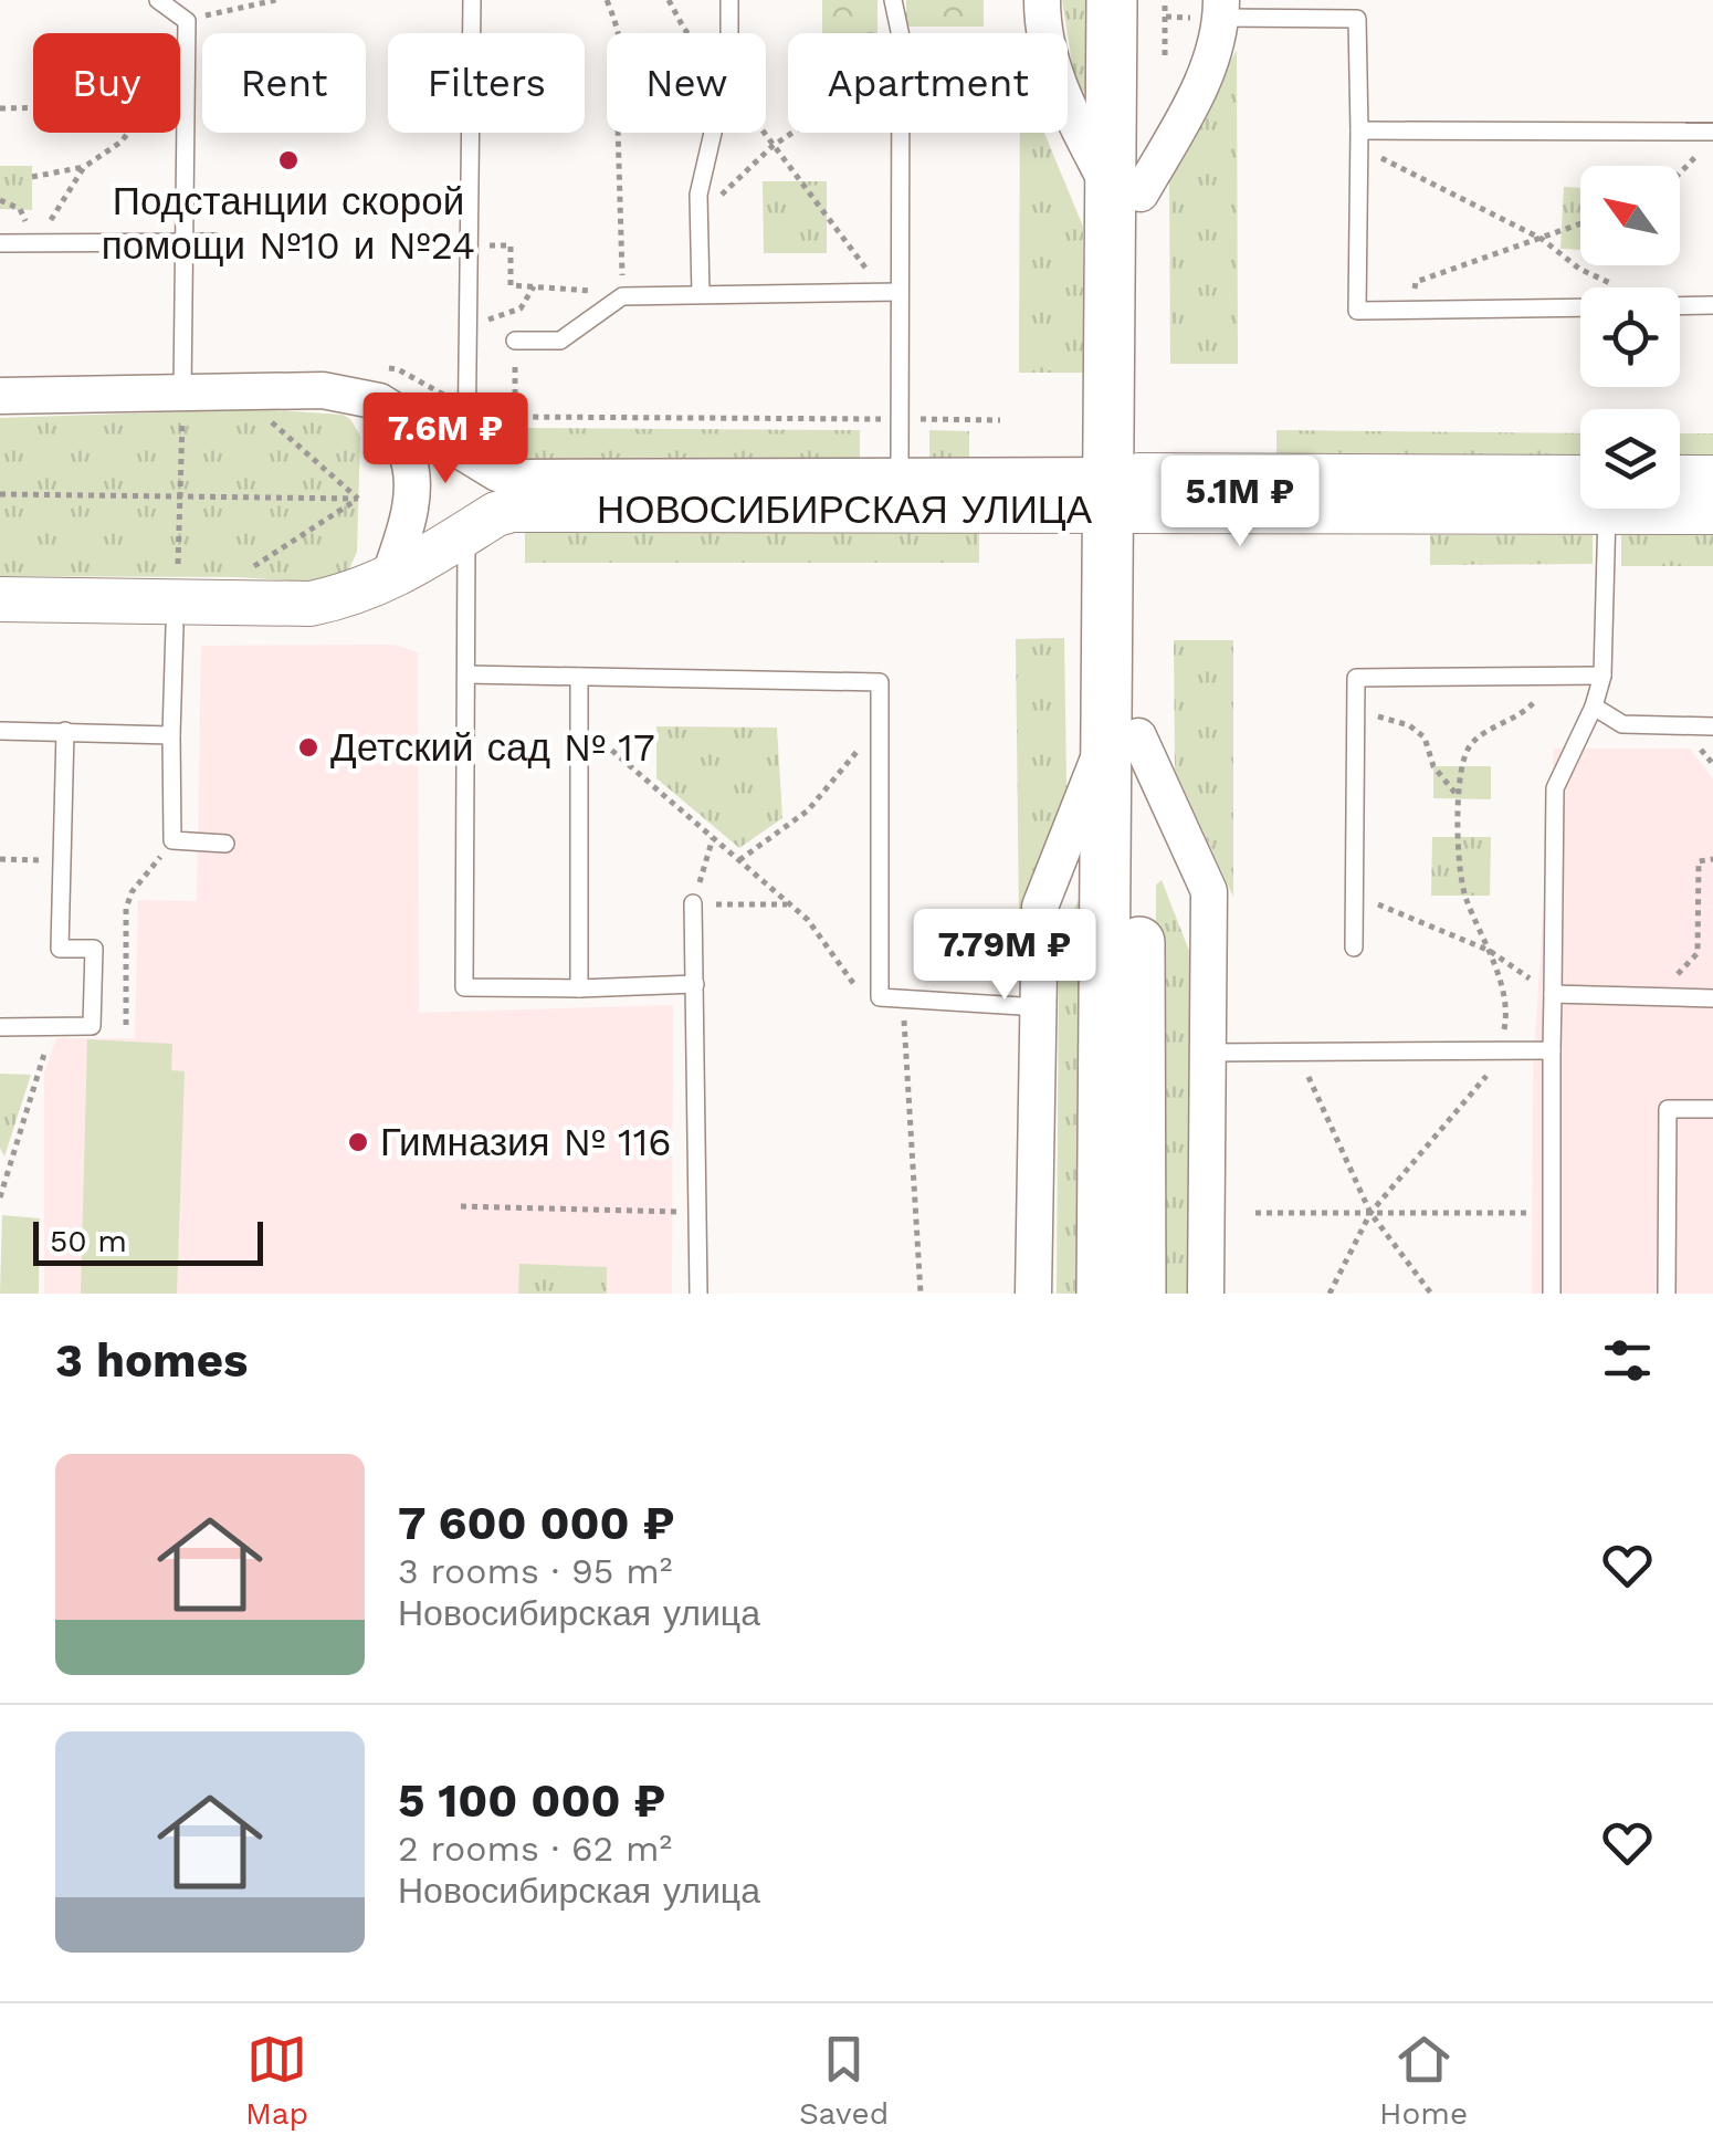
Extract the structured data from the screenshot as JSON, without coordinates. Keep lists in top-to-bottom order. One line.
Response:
{"streets":{"street":["НОВОСИБИРСКАЯ УЛИЦА"]},"places":["Подстанции скорой помощи №10 и №24","Детский сад № 17","Гимназия № 116"],"scale_bar":"50 m","north":"top left","page":{"chip":["Buy","Rent","Filters","New","Apartment"],"price":["7.6M ₽","5.1M ₽","7.79M ₽"],"scale":"50 m","heading":"3 homes","list":[{"name":"7 600 000 ₽","note":"3 rooms · 95 m² · Новосибирская улица"},{"name":"5 100 000 ₽","note":"2 rooms · 62 m² · Новосибирская улица"}],"tabs":["Map","Saved","Home"]}}
